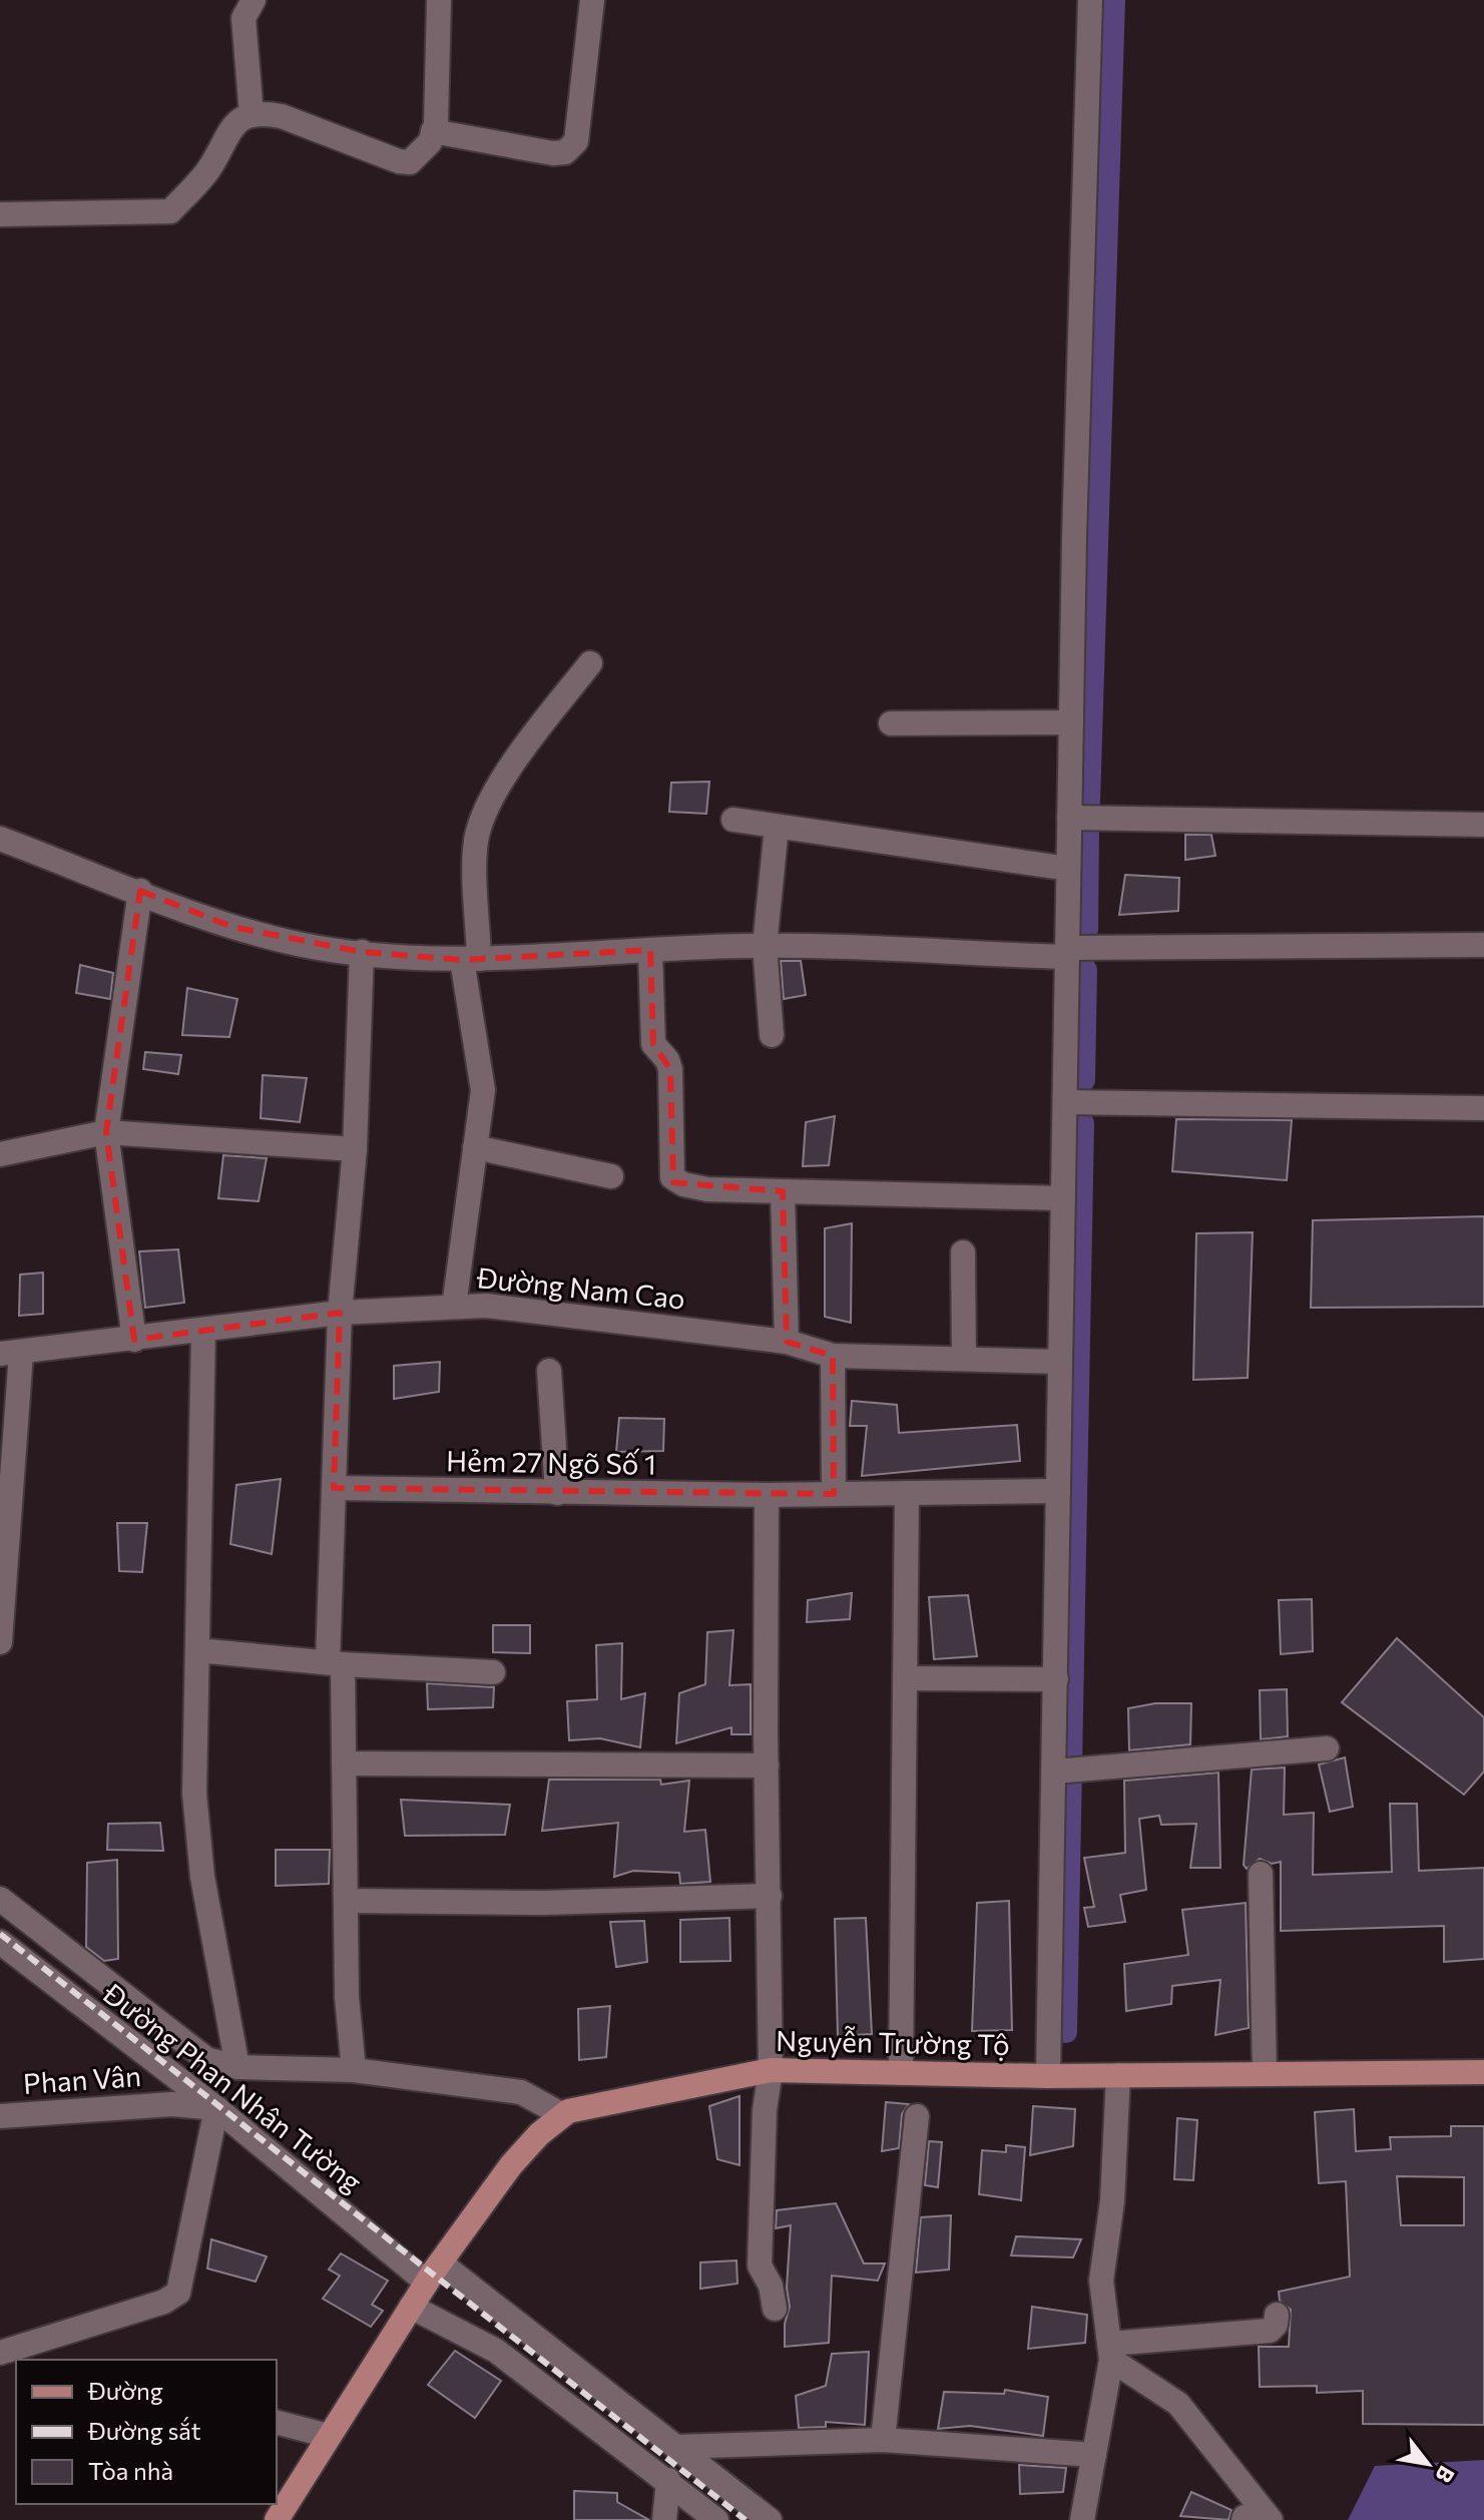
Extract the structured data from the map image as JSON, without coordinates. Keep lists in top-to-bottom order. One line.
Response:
{"streets":{"main road":["Nguyễn Trường Tộ"],"street":["Đường Nam Cao","Hẻm 27 Ngõ Số 1","Phan Vân","Đường Phan Nhân Tường"]},"crossings":[["Phan Vân","Đường Phan Nhân Tường"]],"legend":["Đường","Đường sắt","Tòa nhà"],"north":"bottom right"}
